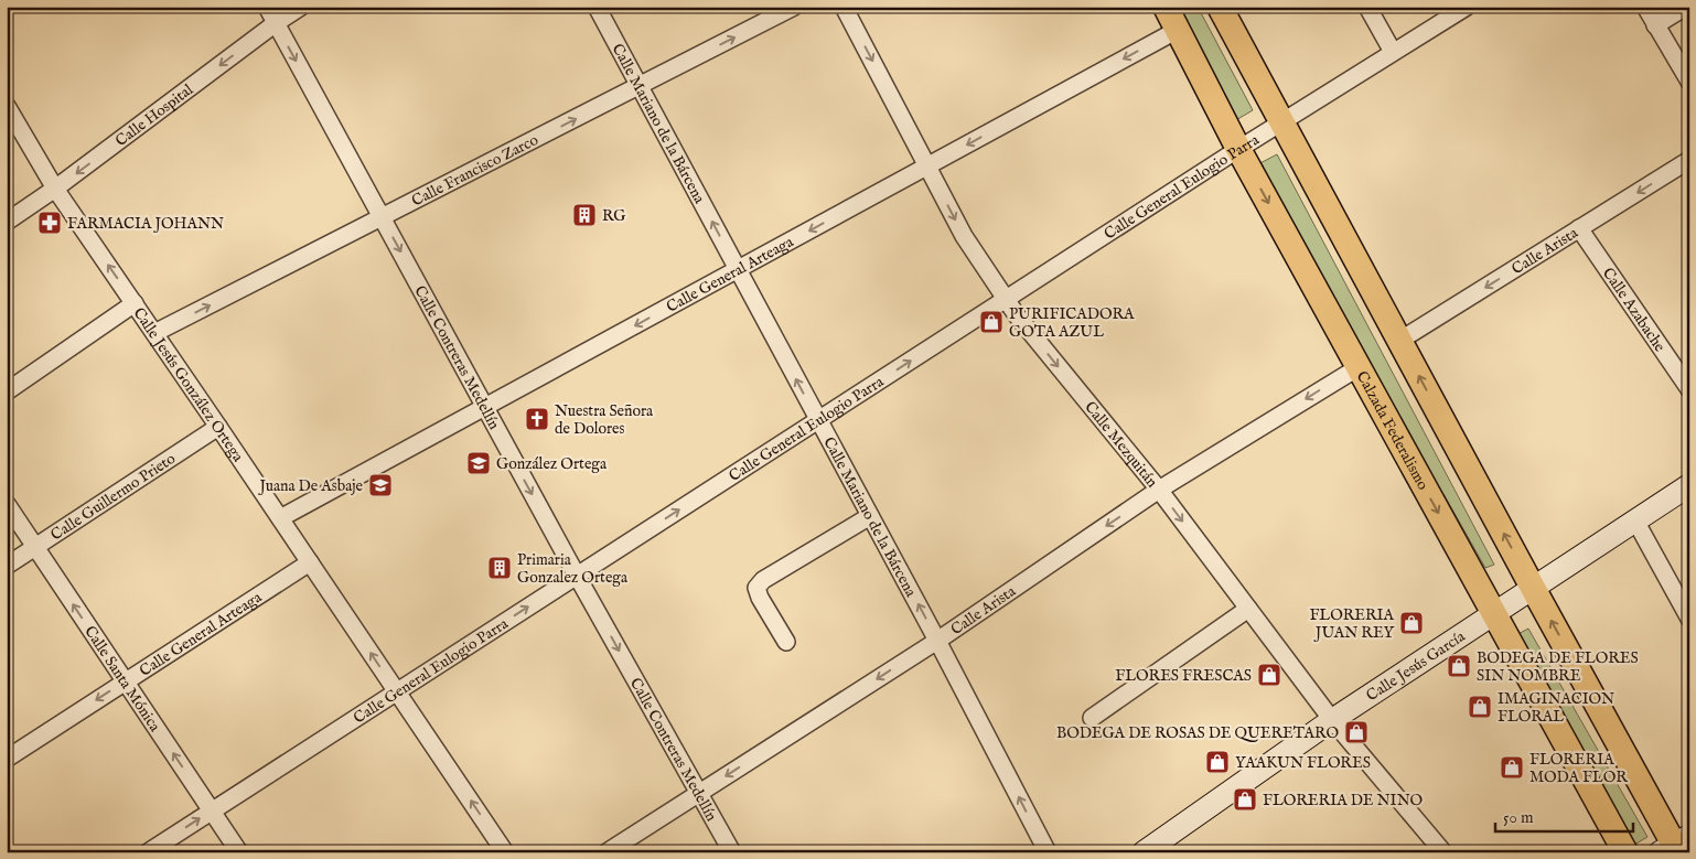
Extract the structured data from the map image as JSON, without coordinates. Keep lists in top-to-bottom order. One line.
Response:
{"streets":{"main road":["Calzada Federalismo"],"street":["Calle Hospital","Calle Mariano de la Bárcena","Calle Francisco Zarco","Calle General Eulogio Parra","Calle Arista","Calle General Arteaga","Calle Azabache","Calle Contreras Medellín","Calle Jesús González Ortega","Calle Mezquitán","Calle Guillermo Prieto","Calle Jesús García","Calle Santa Mónica"]},"crossings":[["Calle Hospital","Calle Contreras Medellín"],["Calle Hospital","Calle Jesús González Ortega"],["Calle Mariano de la Bárcena","Calle Francisco Zarco"],["Calle Mariano de la Bárcena","Calle General Eulogio Parra"],["Calle Mariano de la Bárcena","Calle Arista"],["Calle Mariano de la Bárcena","Calle General Arteaga"],["Calle Francisco Zarco","Calle Contreras Medellín"],["Calle Francisco Zarco","Calle Jesús González Ortega"],["Calle General Eulogio Parra","Calle Contreras Medellín"],["Calle General Eulogio Parra","Calle Jesús González Ortega"],["Calle General Eulogio Parra","Calzada Federalismo"],["Calle General Eulogio Parra","Calle Mezquitán"],["Calle General Eulogio Parra","Calle Santa Mónica"],["Calle Arista","Calle Azabache"],["Calle Arista","Calle Contreras Medellín"],["Calle Arista","Calzada Federalismo"],["Calle Arista","Calle Mezquitán"],["Calle General Arteaga","Calle Contreras Medellín"],["Calle General Arteaga","Calle Jesús González Ortega"],["Calle General Arteaga","Calzada Federalismo"],["Calle General Arteaga","Calle Mezquitán"],["Calle General Arteaga","Calle Santa Mónica"],["Calle Jesús González Ortega","Calle Guillermo Prieto"],["Calzada Federalismo","Calle Jesús García"],["Calle Mezquitán","Calle Jesús García"],["Calle Guillermo Prieto","Calle Santa Mónica"]],"one_way":["Calle Hospital","Calle Mariano de la Bárcena","Calle Francisco Zarco","Calle General Eulogio Parra","Calle Arista","Calle General Arteaga","Calle Contreras Medellín","Calle Jesús González Ortega","Calle Mezquitán","Calle Santa Mónica"],"places":{"building":["RG","Primaria Gonzalez Ortega"],"pharmacy":["FARMACIA JOHANN"],"shop":["PURIFICADORA GOTA AZUL","FLORERIA JUAN REY","BODEGA DE FLORES SIN NOMBRE","FLORES FRESCAS","IMAGINACION FLORAL","BODEGA DE ROSAS DE QUERETARO","YAAKUN FLORES","FLORERIA MODA FLOR","FLORERIA DE NINO"],"church":["Nuestra Señora de Dolores"],"school or university":["González Ortega","Juana De Asbaje"]},"scale_bar":"50 m"}
